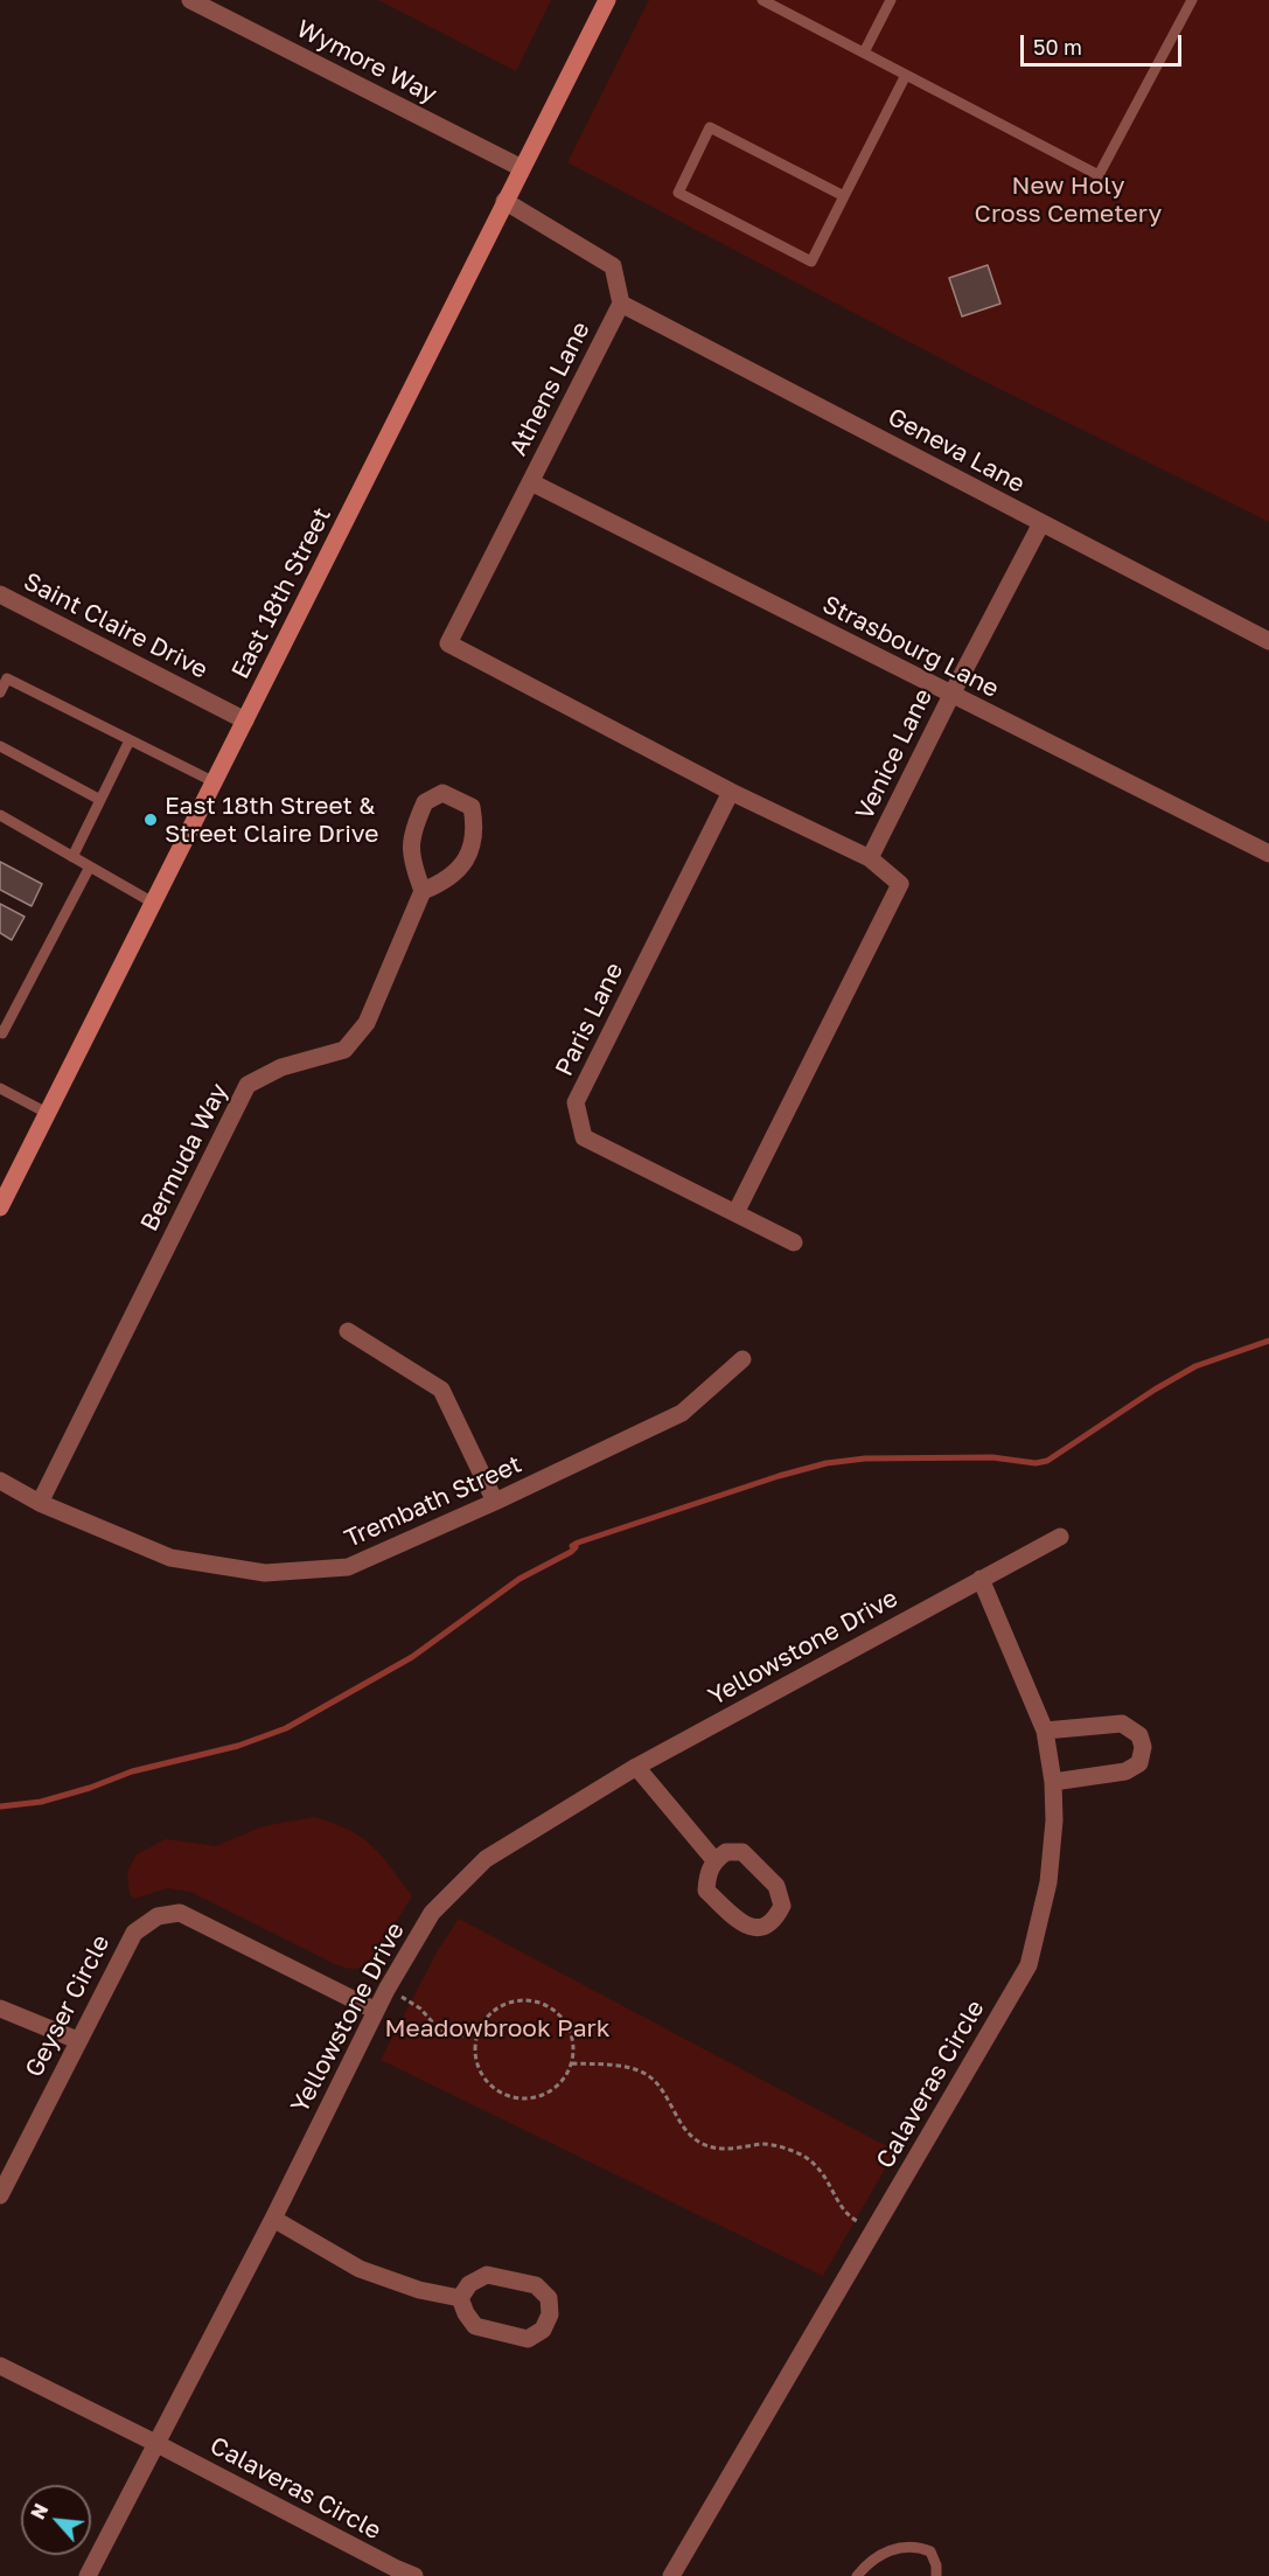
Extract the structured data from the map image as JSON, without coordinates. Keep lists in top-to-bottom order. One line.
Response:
{"streets":{"main road":["East 18th Street"],"street":["Wymore Way","Athens Lane","Geneva Lane","Saint Claire Drive","Strasbourg Lane","Venice Lane","Paris Lane","Bermuda Way","Trembath Street","Yellowstone Drive","Geyser Circle","Calaveras Circle"]},"crossings":[["Wymore Way","East 18th Street"],["Athens Lane","Geneva Lane"],["Athens Lane","East 18th Street"],["Athens Lane","Strasbourg Lane"],["Athens Lane","Paris Lane"],["Geneva Lane","Venice Lane"],["East 18th Street","Saint Claire Drive"],["Strasbourg Lane","Venice Lane"],["Bermuda Way","Trembath Street"],["Yellowstone Drive","Geyser Circle"],["Yellowstone Drive","Calaveras Circle"]],"parks":["New Holy Cross Cemetery","Meadowbrook Park"],"places":["East 18th Street & Street Claire Drive"],"scale_bar":"50 m","north":"top left"}
